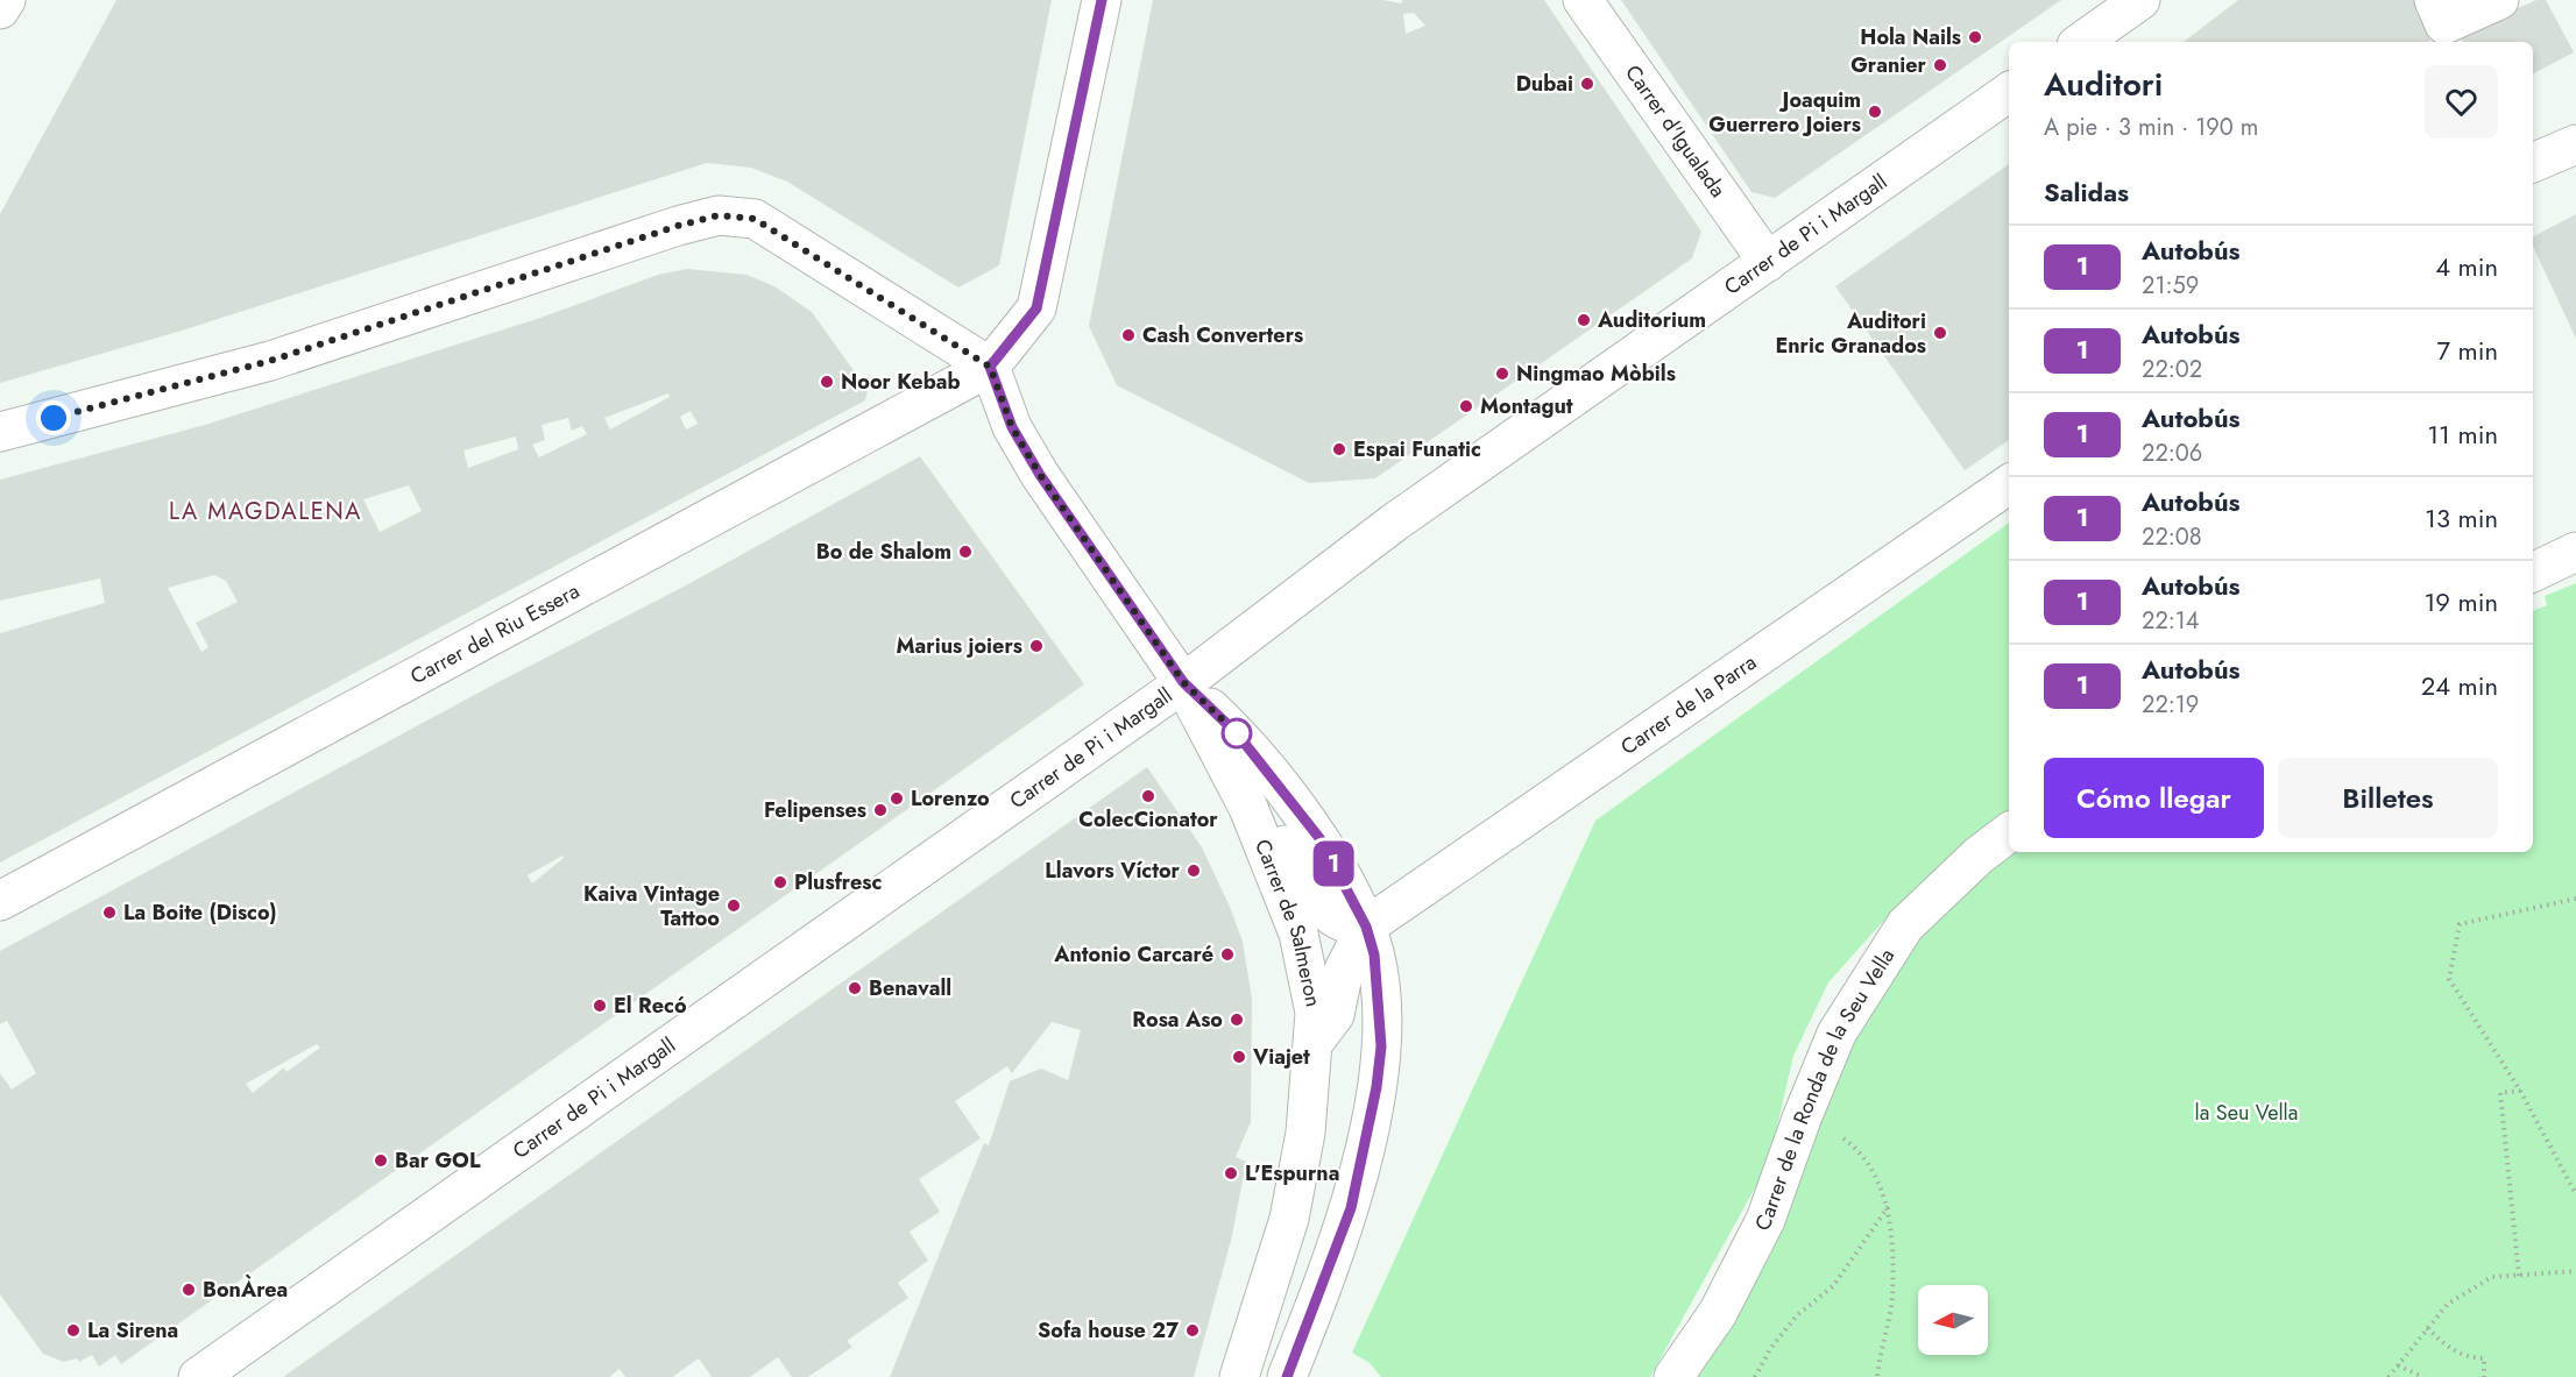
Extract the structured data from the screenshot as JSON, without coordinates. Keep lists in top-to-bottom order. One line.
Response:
{"streets":{"street":["Carrer d'Igualada","Carrer de Pi i Margall","Carrer del Riu Essera","Carrer de la Parra","Carrer de Salmeron","Carrer de la Ronda de la Seu Vella"]},"crossings":[["Carrer d'Igualada","Carrer de Pi i Margall"],["Carrer de Pi i Margall","Carrer de Salmeron"],["Carrer de la Parra","Carrer de Salmeron"]],"districts":["LA MAGDALENA"],"parks":["la Seu Vella"],"places":["Hola Nails","Granier","Dubai","Joaquim Guerrero Joiers","Auditorium","Auditori Enric Granados","Cash Converters","Ningmao Mòbils","Noor Kebab","Montagut","Espai Funatic","Bo de Shalom","Marius joiers","ColecCionator","Lorenzo","Felipenses","Llavors Víctor","Plusfresc","Kaiva Vintage Tattoo","La Boite (Disco)","Antonio Carcaré","Benavall","El Recó","Rosa Aso","Viajet","Bar GOL","L'Espurna","BonÀrea","La Sirena","Sofa house 27"],"lines":["bus line 1"],"north":"left","page":{"on_map":"1","heading":[["Auditori","A pie · 3 min · 190 m"],"Salidas"],"list":[{"mark":"1","name":"Autobús","note":"21:59","value":"4 min"},{"mark":"1","name":"Autobús","note":"22:02","value":"7 min"},{"mark":"1","name":"Autobús","note":"22:06","value":"11 min"},{"mark":"1","name":"Autobús","note":"22:08","value":"13 min"},{"mark":"1","name":"Autobús","note":"22:14","value":"19 min"},{"mark":"1","name":"Autobús","note":"22:19","value":"24 min"}],"buttons":["Cómo llegar","Billetes"]}}
